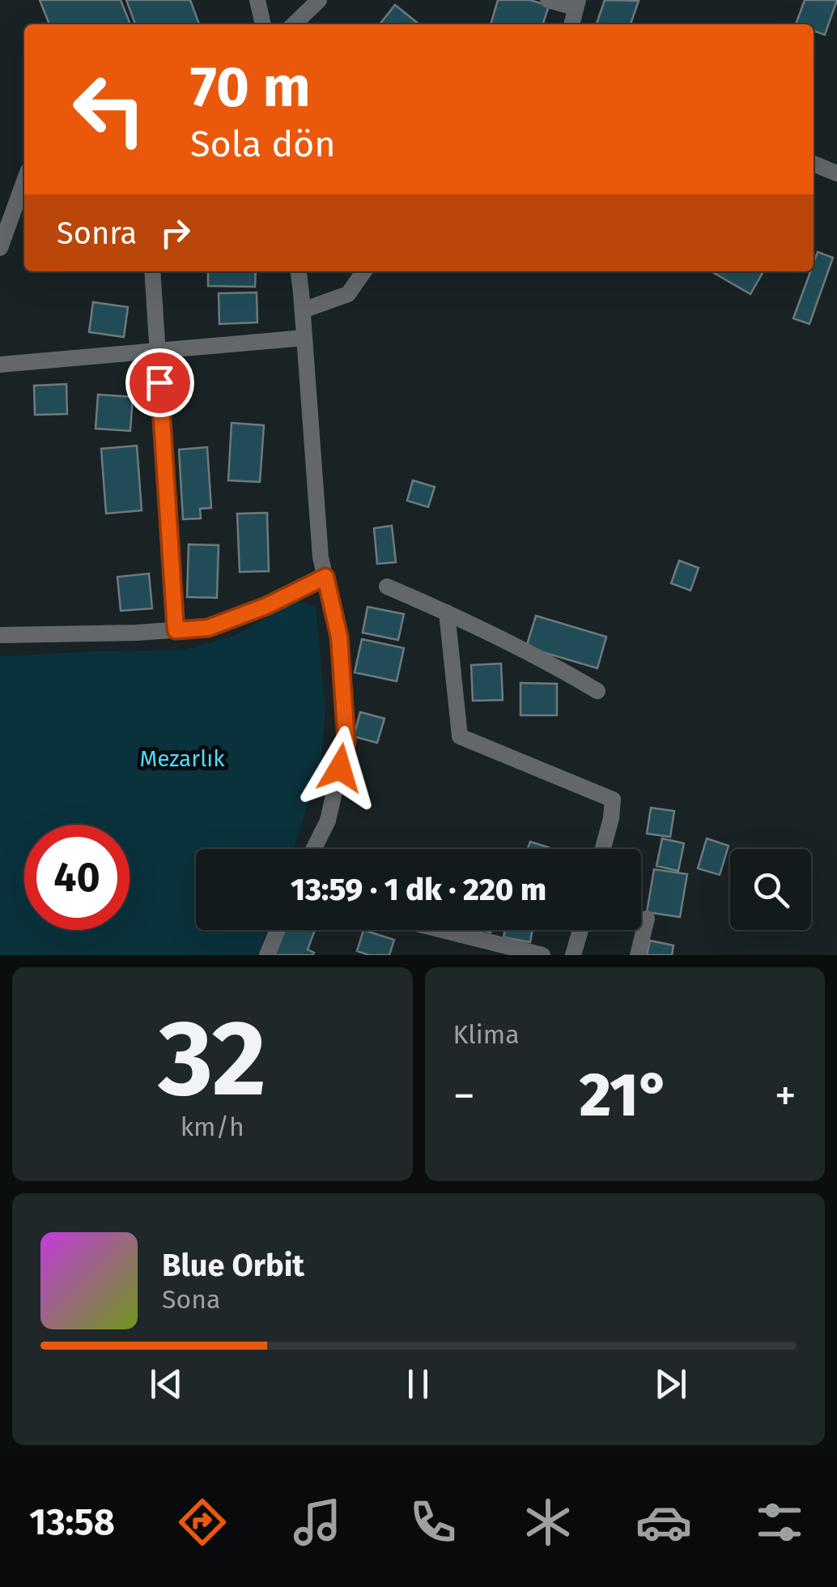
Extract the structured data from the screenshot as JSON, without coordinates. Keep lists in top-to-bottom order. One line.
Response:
{"parks":["Mezarlık"],"page":{"turn":["70 m","Sola dön"],"then":"Sonra","limit":"40","trip":"13:59 · 1 dk · 220 m","tile":[["32","km/h"],"Klima"],"heat":["−","21°","+"],"song":["Blue Orbit","Sona"],"tabs":"13:58"}}
